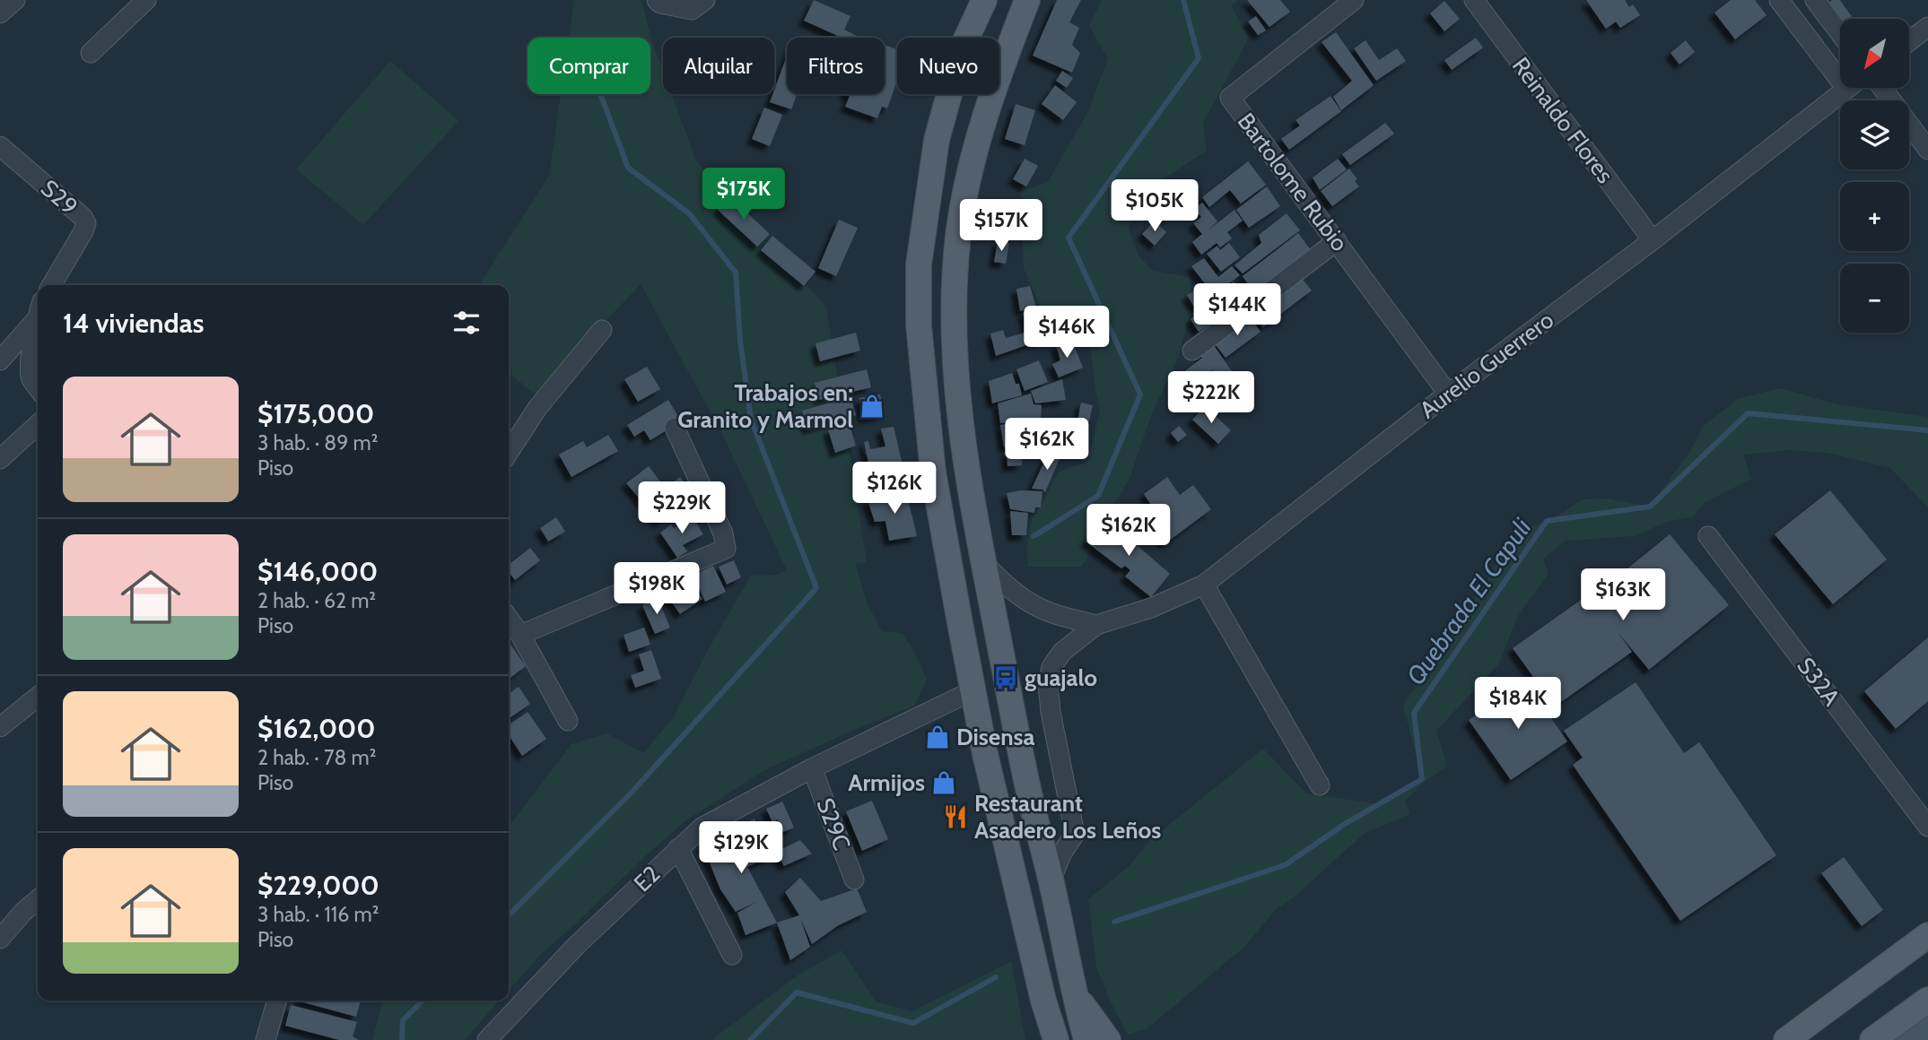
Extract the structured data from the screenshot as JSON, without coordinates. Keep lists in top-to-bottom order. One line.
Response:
{"streets":{"street":["Reinaldo Flores","Bartolome Rubio","S29","Aurelio Guerrero","S32A","S29C","E2"]},"crossings":[["Reinaldo Flores","Aurelio Guerrero"],["Bartolome Rubio","Aurelio Guerrero"],["S29C","E2"]],"water":["Quebrada El Capuli"],"places":{"shop":["Trabajos en: Granito y Marmol","Disensa","Armijos"],"bus stop":["guajalo"],"restaurant":["Restaurant Asadero Los Leños"]},"north":"bottom left","page":{"map_buttons":["+","−"],"chip":["Comprar","Alquilar","Filtros","Nuevo"],"price":["$175K","$105K","$157K","$144K","$146K","$222K","$162K","$126K","$229K","$162K","$198K","$163K","$184K","$129K"],"heading":"14 viviendas","list":[{"name":"$175,000","note":"3 hab. · 89 m² · Piso"},{"name":"$146,000","note":"2 hab. · 62 m² · Piso"},{"name":"$162,000","note":"2 hab. · 78 m² · Piso"},{"name":"$229,000","note":"3 hab. · 116 m² · Piso"}]}}
